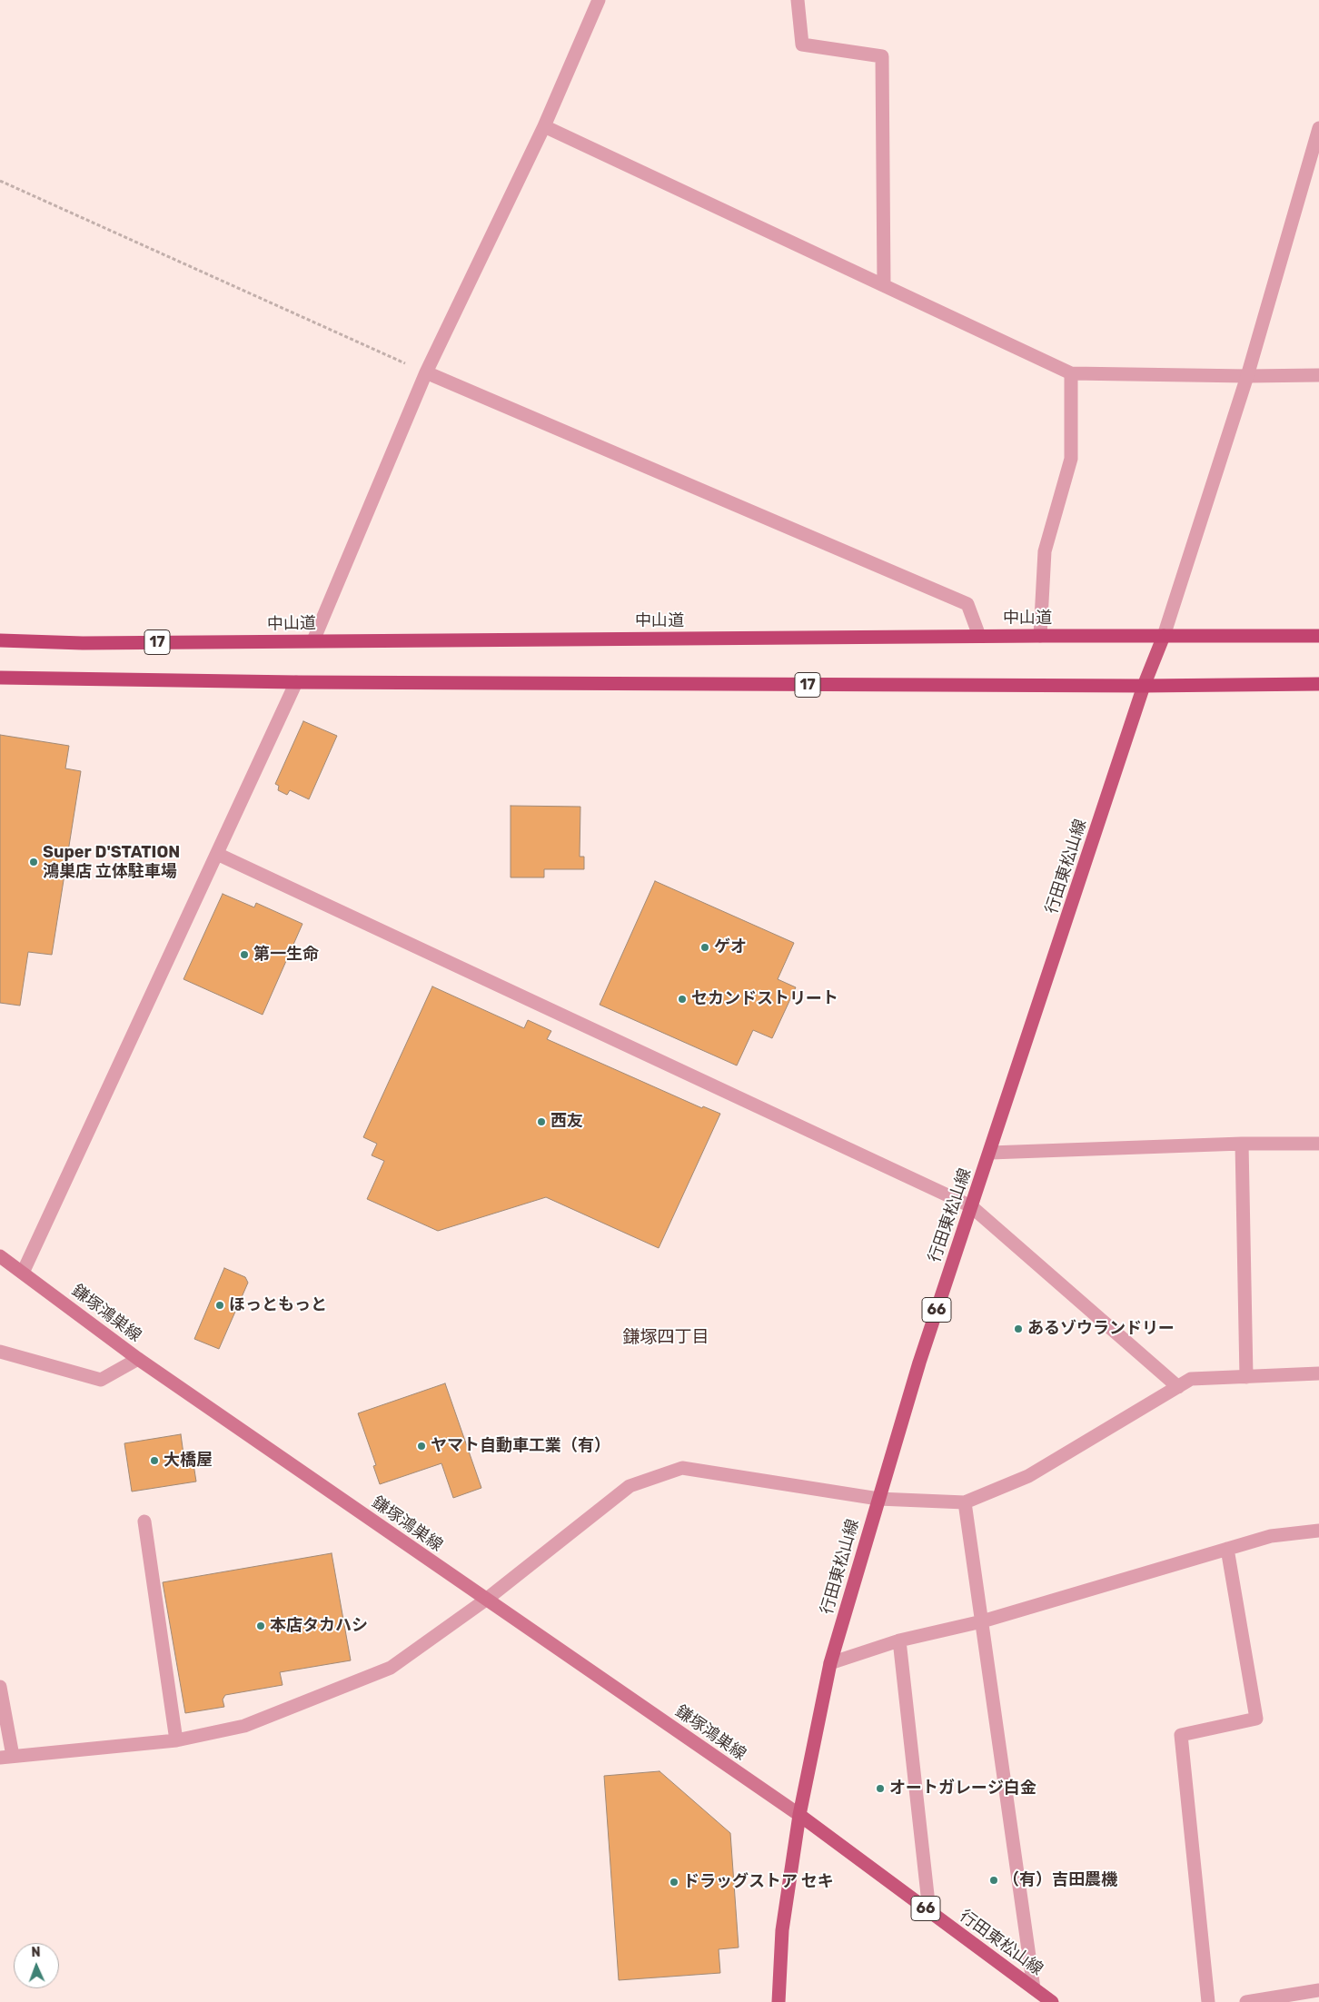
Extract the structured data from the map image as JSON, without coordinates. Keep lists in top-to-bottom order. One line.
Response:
{"streets":{"highway":["中山道","17"],"main road":["行田東松山線","66","鎌塚鴻巣線"]},"crossings":[["中山道","行田東松山線"],["17","行田東松山線"],["行田東松山線","鎌塚鴻巣線"]],"districts":["鎌塚四丁目"],"places":["Super D'STATION 鴻巣店 立体駐車場","ゲオ","第一生命","セカンドストリート","西友","ほっともっと","あるゾウランドリー","ヤマト自動車工業（有）","大橋屋","本店タカハシ","オートガレージ白金","（有）吉田農機","ドラッグストア セキ"],"north":"top"}
